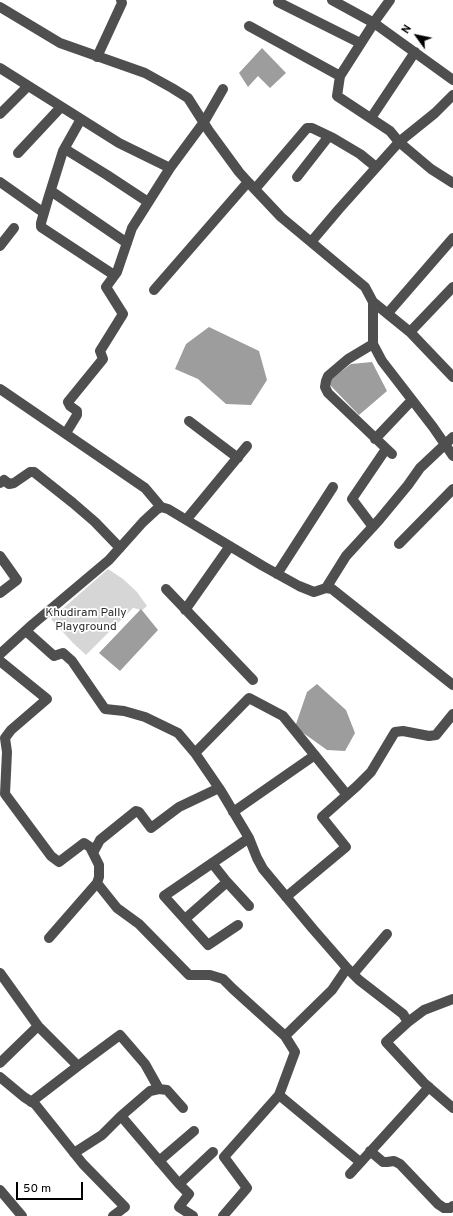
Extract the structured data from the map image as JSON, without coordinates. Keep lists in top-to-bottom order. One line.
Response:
{"parks":["Khudiram Pally Playground"],"scale_bar":"50 m","north":"top left"}
